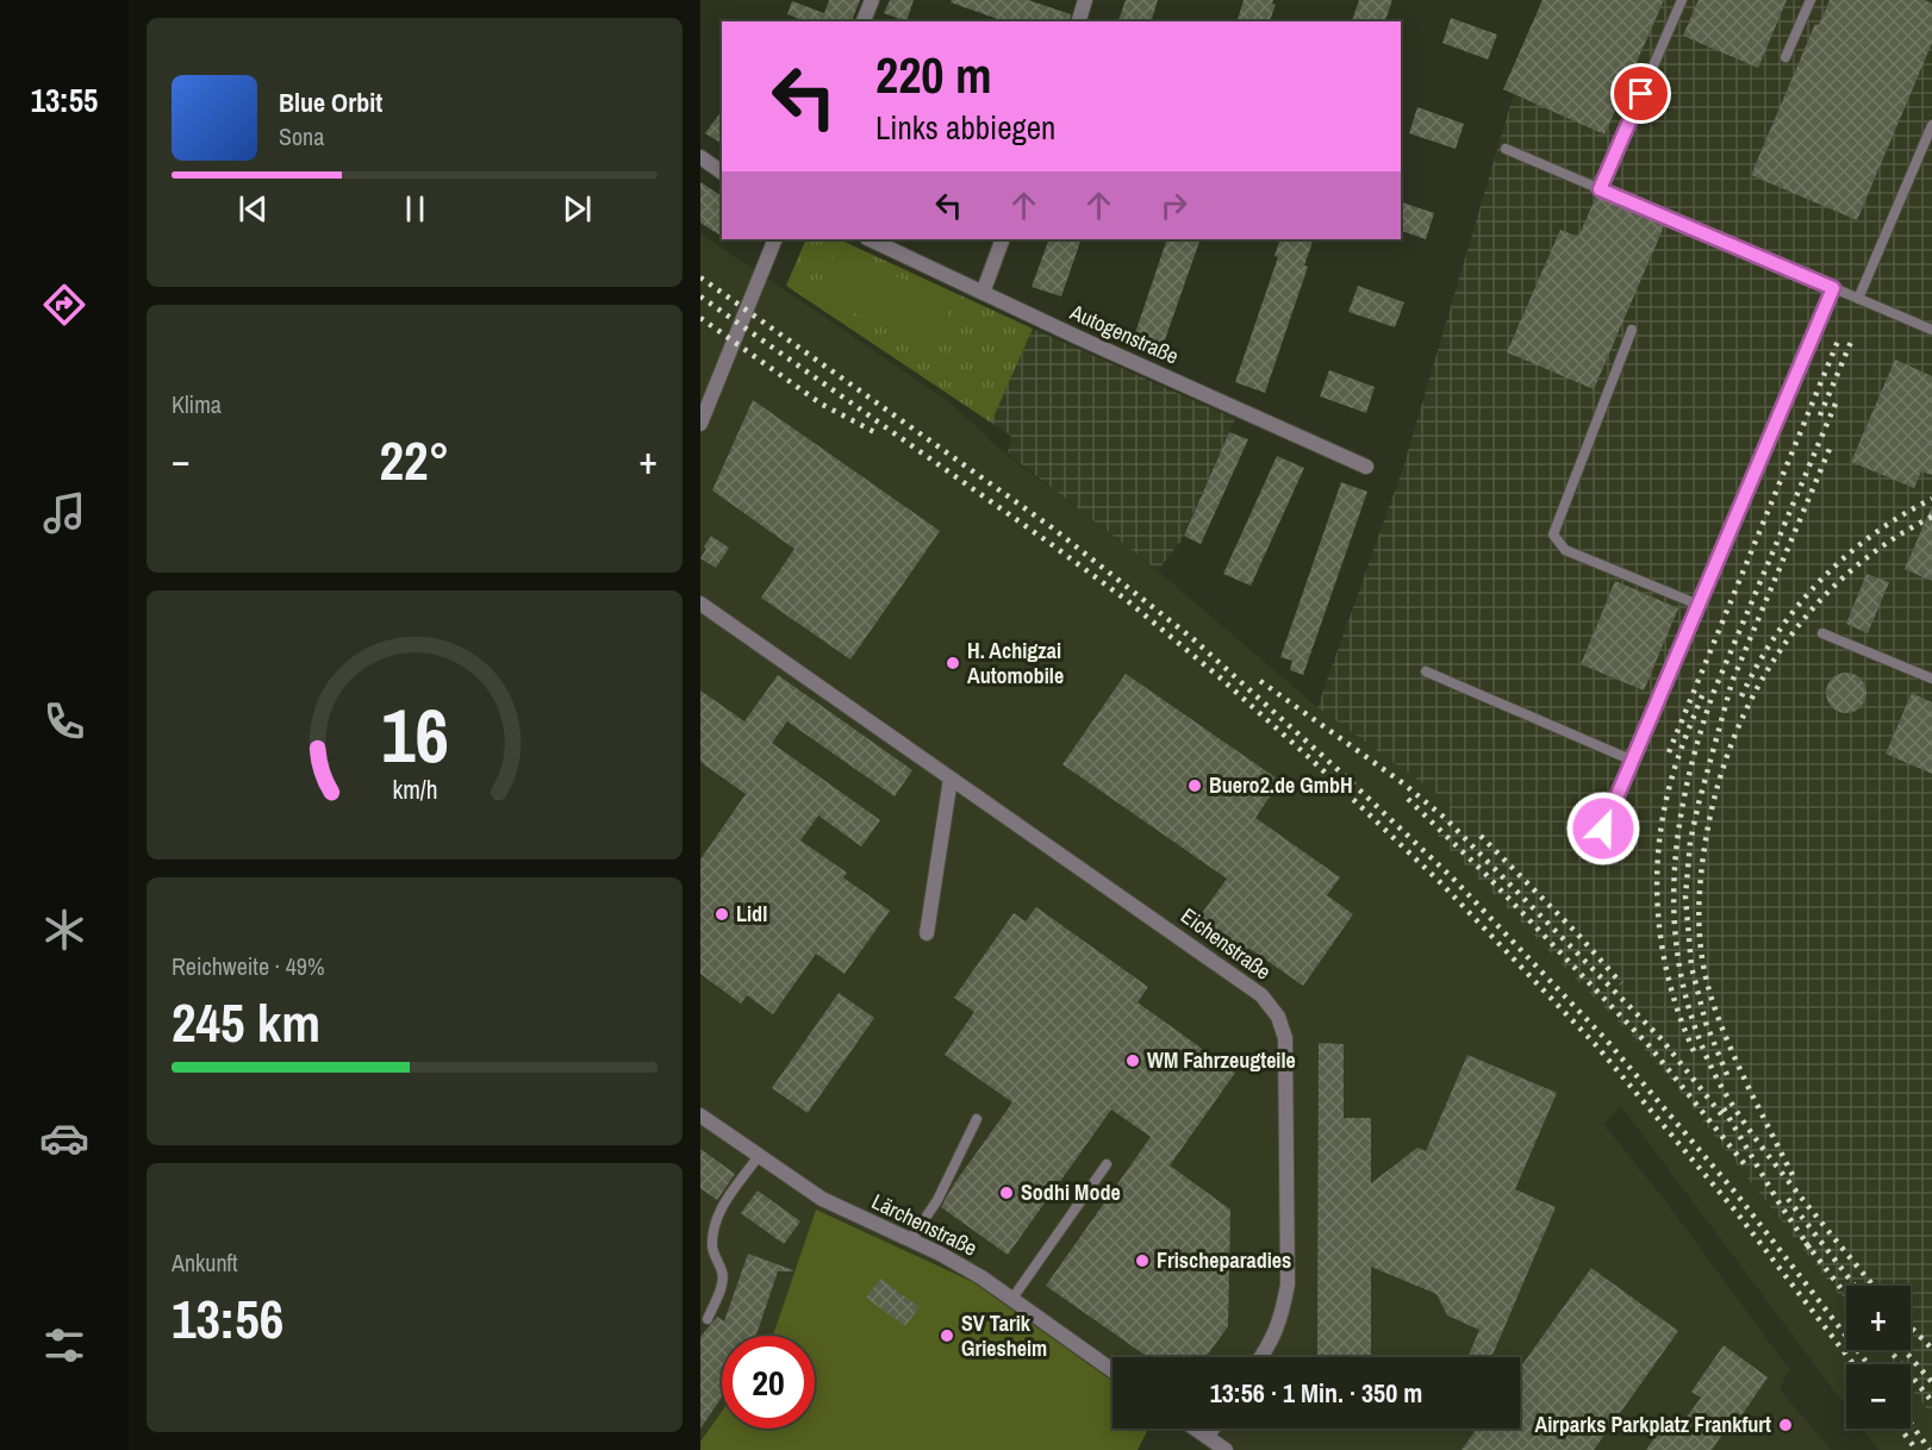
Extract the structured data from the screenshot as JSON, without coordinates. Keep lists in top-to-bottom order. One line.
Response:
{"streets":{"street":["Autogenstraße","Eichenstraße","Lärchenstraße"]},"places":["H. Achigzai Automobile","Buero2.de GmbH","Lidl","WM Fahrzeugteile","Sodhi Mode","Frischeparadies","SV Tarik Griesheim","Airparks Parkplatz Frankfurt"],"page":{"tabs":"13:55","turn":["220 m","Links abbiegen"],"song":["Blue Orbit","Sona"],"tile":["Klima",["Reichweite · 49%","245 km"],["Ankunft","13:56"]],"heat":["−","22°","+"],"map_buttons":["+","−"],"limit":"20","trip":"13:56 · 1 Min. · 350 m","gauge":["16","km/h"]}}
